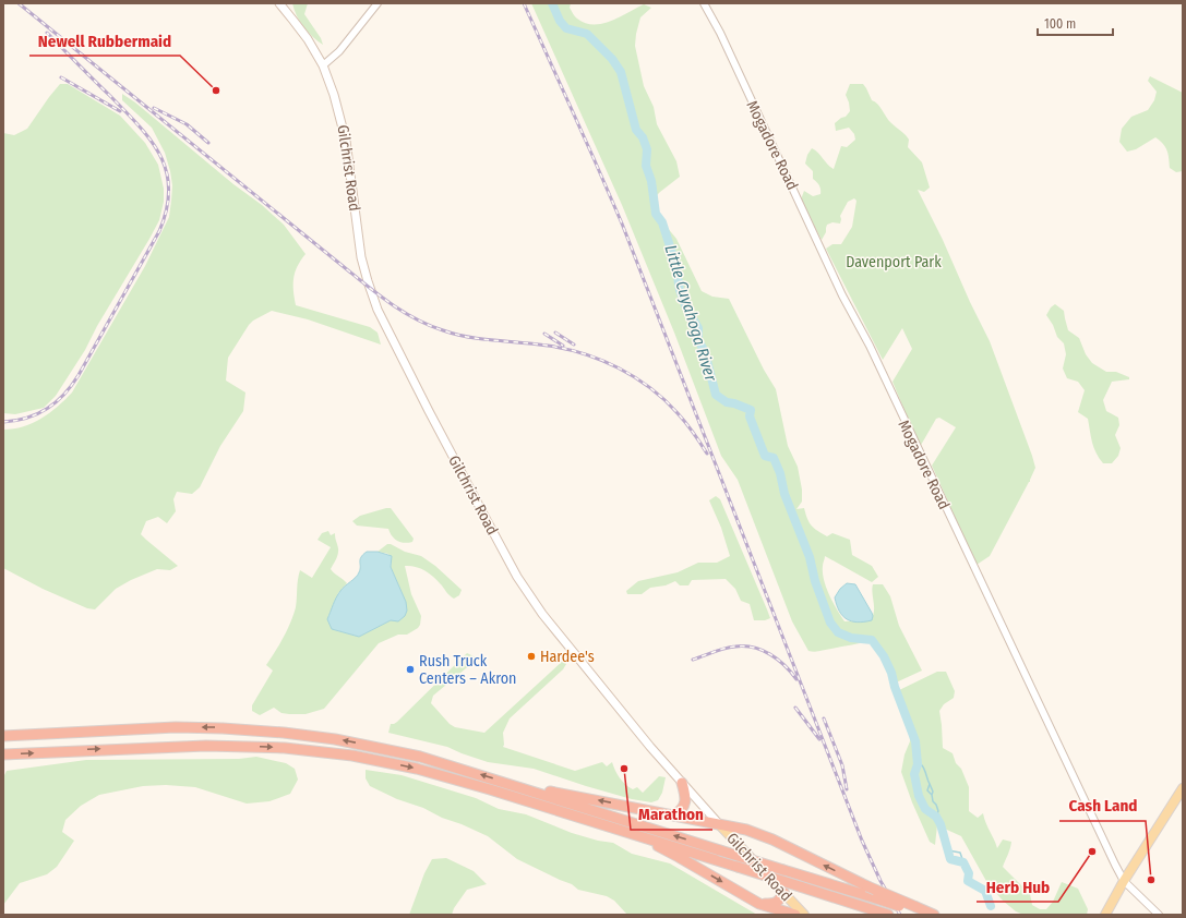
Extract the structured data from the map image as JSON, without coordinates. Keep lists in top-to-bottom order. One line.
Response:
{"streets":{"main road":["Gilchrist Road"],"street":["Mogadore Road"]},"water":["Little Cuyahoga River"],"parks":["Davenport Park"],"places":["Newell Rubbermaid","Hardee's","Rush Truck Centers – Akron","Marathon","Herb Hub","Cash Land"],"scale_bar":"100 m"}
